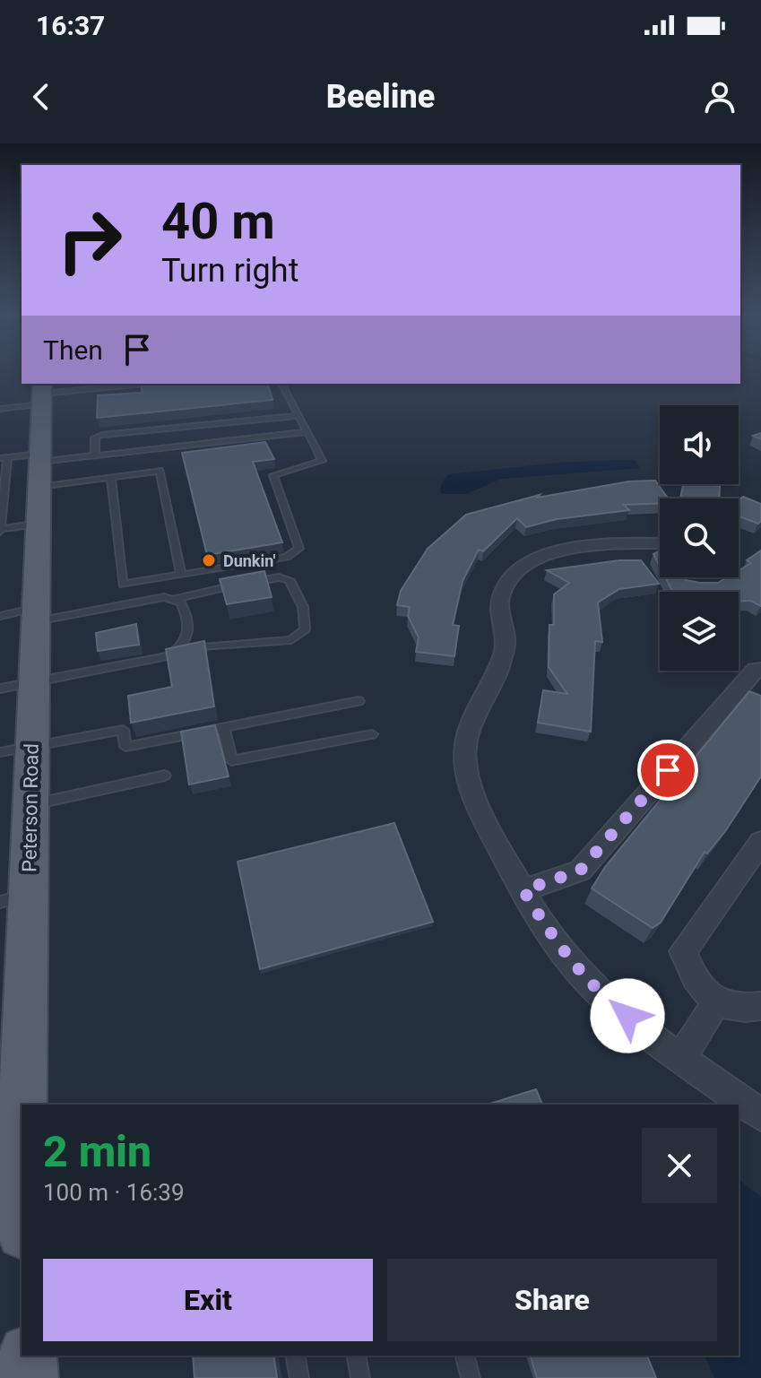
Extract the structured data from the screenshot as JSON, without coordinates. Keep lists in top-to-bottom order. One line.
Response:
{"streets":{"main road":["Peterson Road"]},"places":["Dunkin'"],"page":{"status":"16:37","header":"Beeline","turn":["40 m","Turn right"],"then":"Then","heading":["2 min","100 m · 16:39"],"buttons":["Exit","Share"]}}
